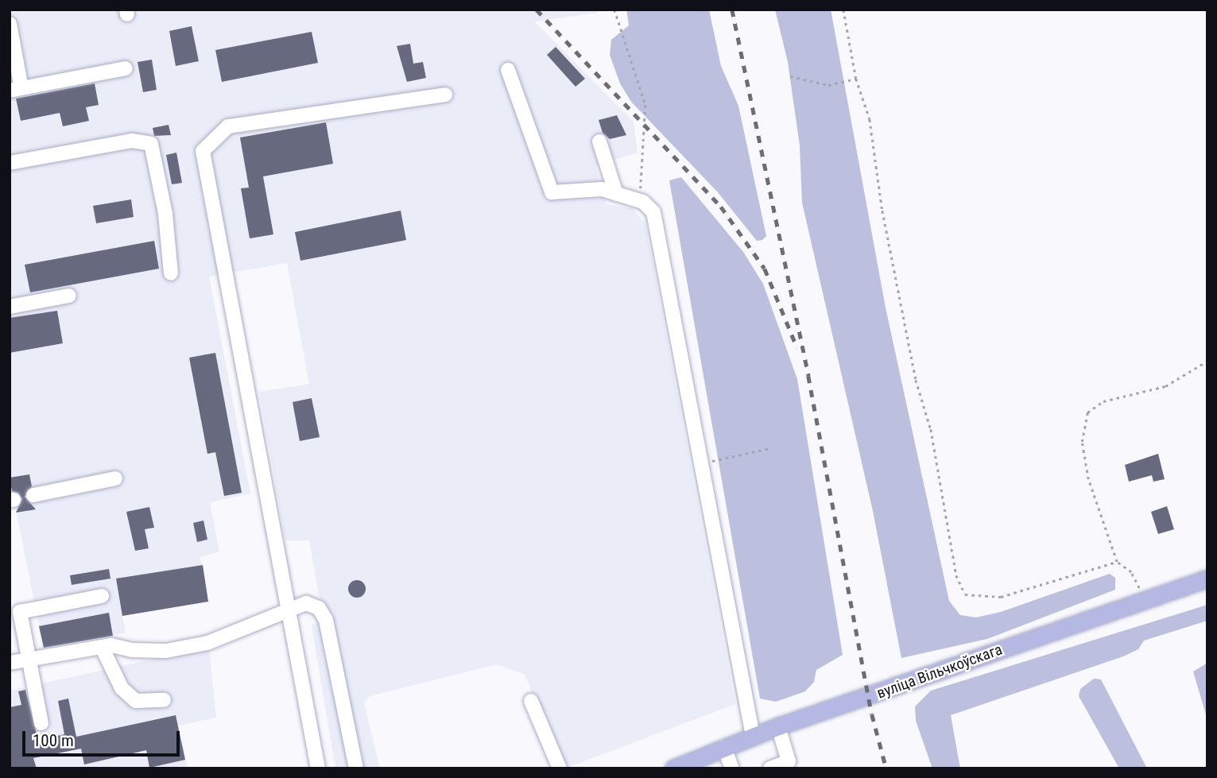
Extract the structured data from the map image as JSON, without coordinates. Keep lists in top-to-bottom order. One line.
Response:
{"streets":{"main road":["вуліца Вільчкоўскага"]},"scale_bar":"100 m"}
